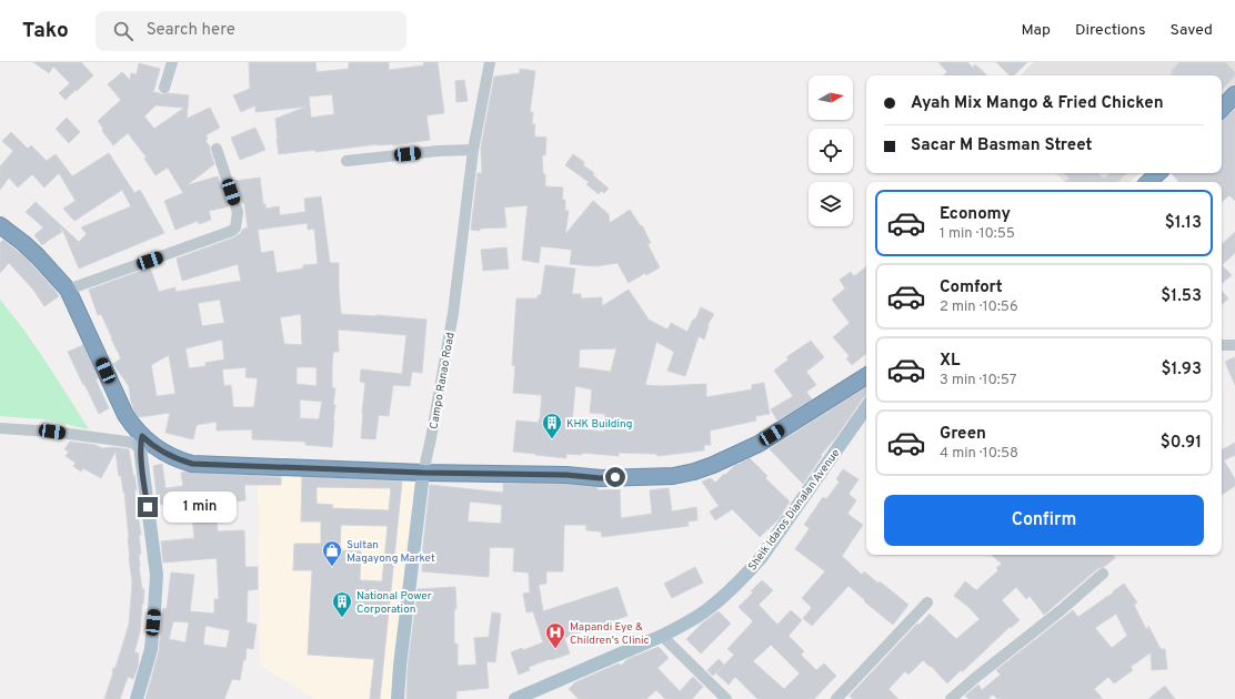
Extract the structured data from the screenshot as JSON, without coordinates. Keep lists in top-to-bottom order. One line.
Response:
{"streets":{"main road":["Campo Ranao Road","Sheik Idaros Dianalan Avenue"]},"places":{"building":["KHK Building","National Power Corporation"],"shop":["Sultan Magayong Market"],"hospital":["Mapandi Eye & Children's Clinic"]},"north":"right","page":{"header":"Tako","search":"Search here","nav":["Map","Directions","Saved"],"banner":["Ayah Mix Mango & Fried Chicken","Sacar M Basman Street"],"list":[{"name":"Economy","note":"1 min · 10:55","value":"$1.13"},{"name":"Comfort","note":"2 min · 10:56","value":"$1.53"},{"name":"XL","note":"3 min · 10:57","value":"$1.93"},{"name":"Green","note":"4 min · 10:58","value":"$0.91"}],"buttons":"Confirm","bubble":"1 min"}}
